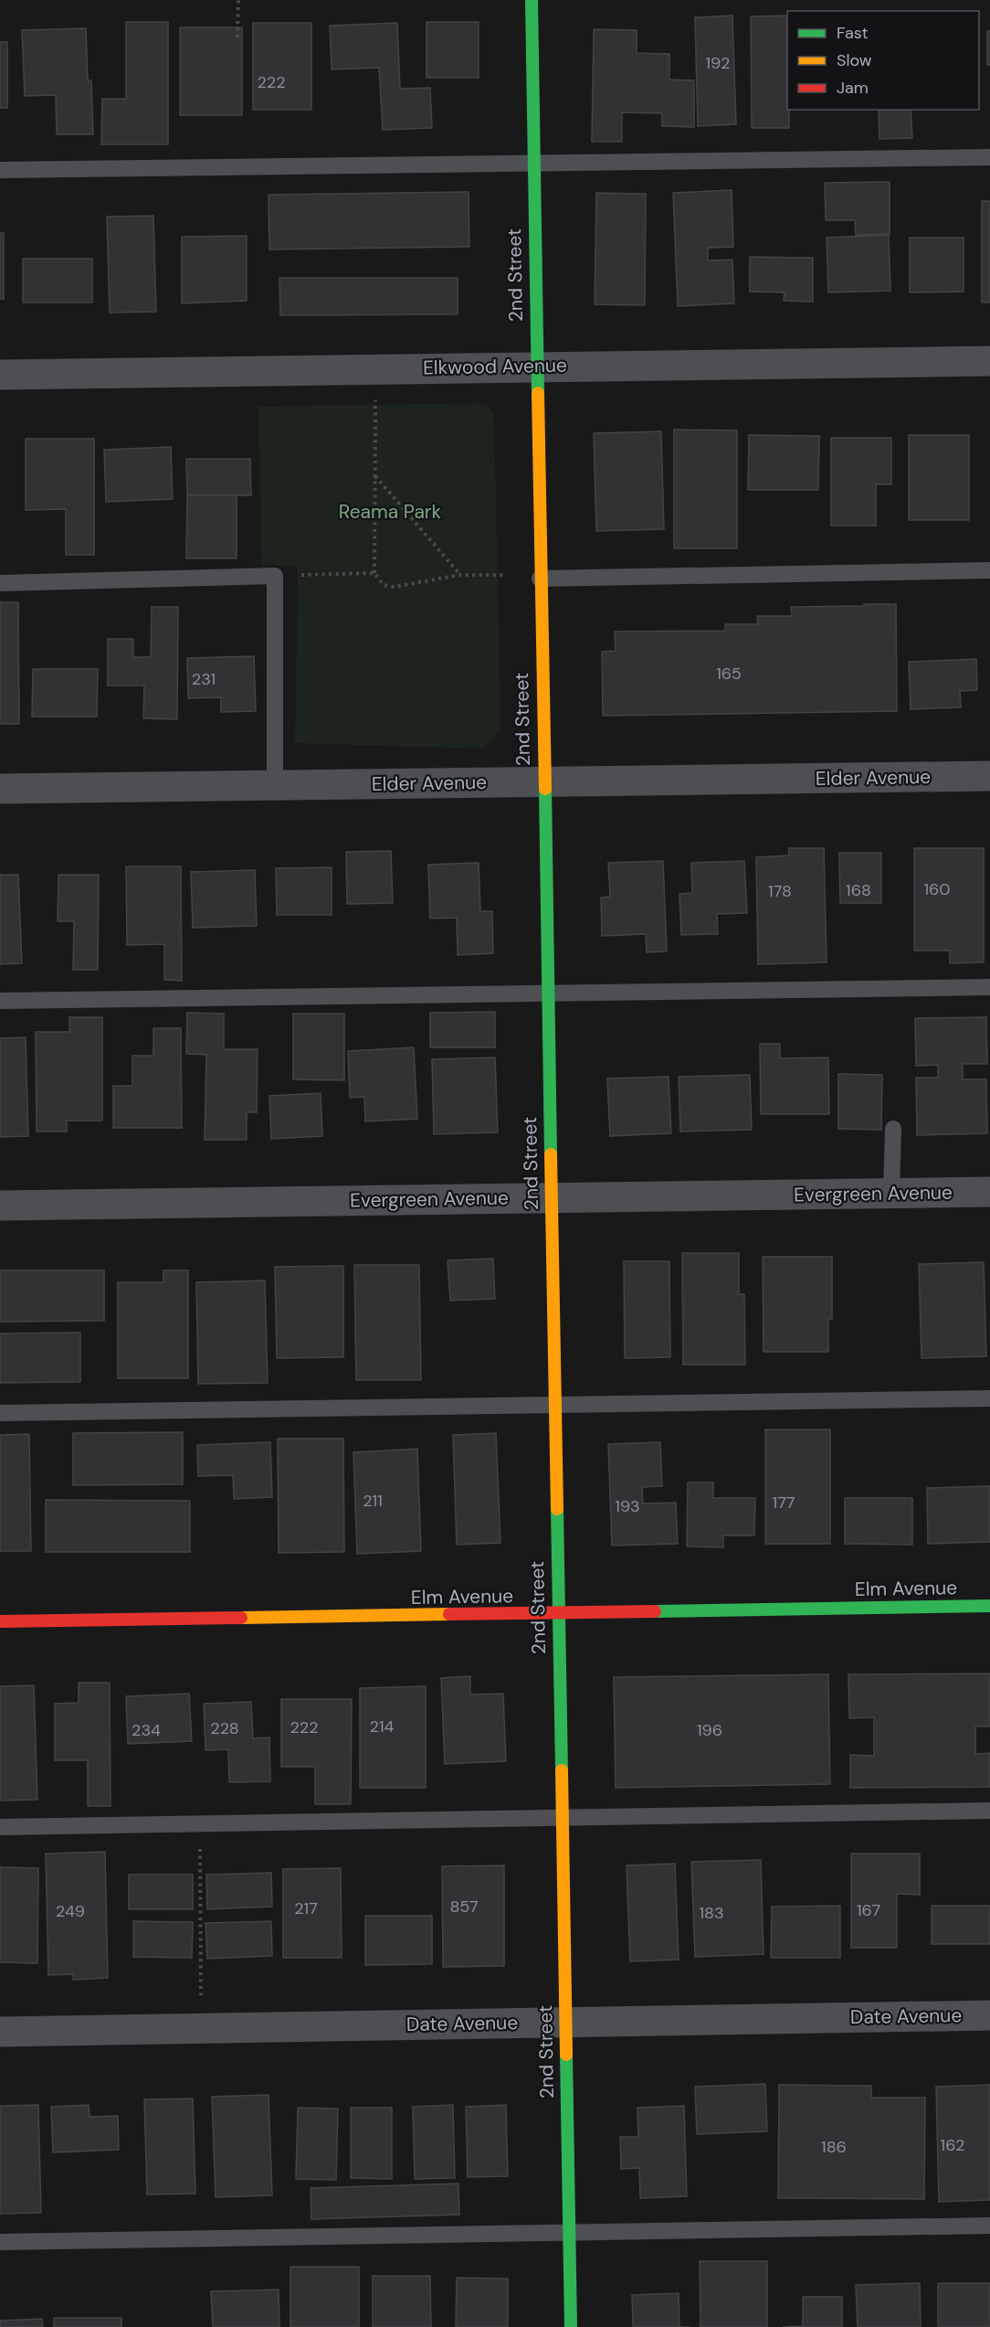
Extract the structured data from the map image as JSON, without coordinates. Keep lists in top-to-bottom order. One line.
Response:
{"streets":{"street":["2nd Street","Elkwood Avenue","Elder Avenue","Evergreen Avenue","Elm Avenue","Date Avenue"]},"crossings":[["2nd Street","Elkwood Avenue"],["2nd Street","Elder Avenue"],["2nd Street","Evergreen Avenue"],["2nd Street","Elm Avenue"],["2nd Street","Date Avenue"]],"parks":["Reama Park"],"house_numbers":["192","222","165","231","160","168","178","211","177","193","214","222","228","234","196","857","217","167","249","183","162","186"],"legend":["Fast","Slow","Jam"]}
